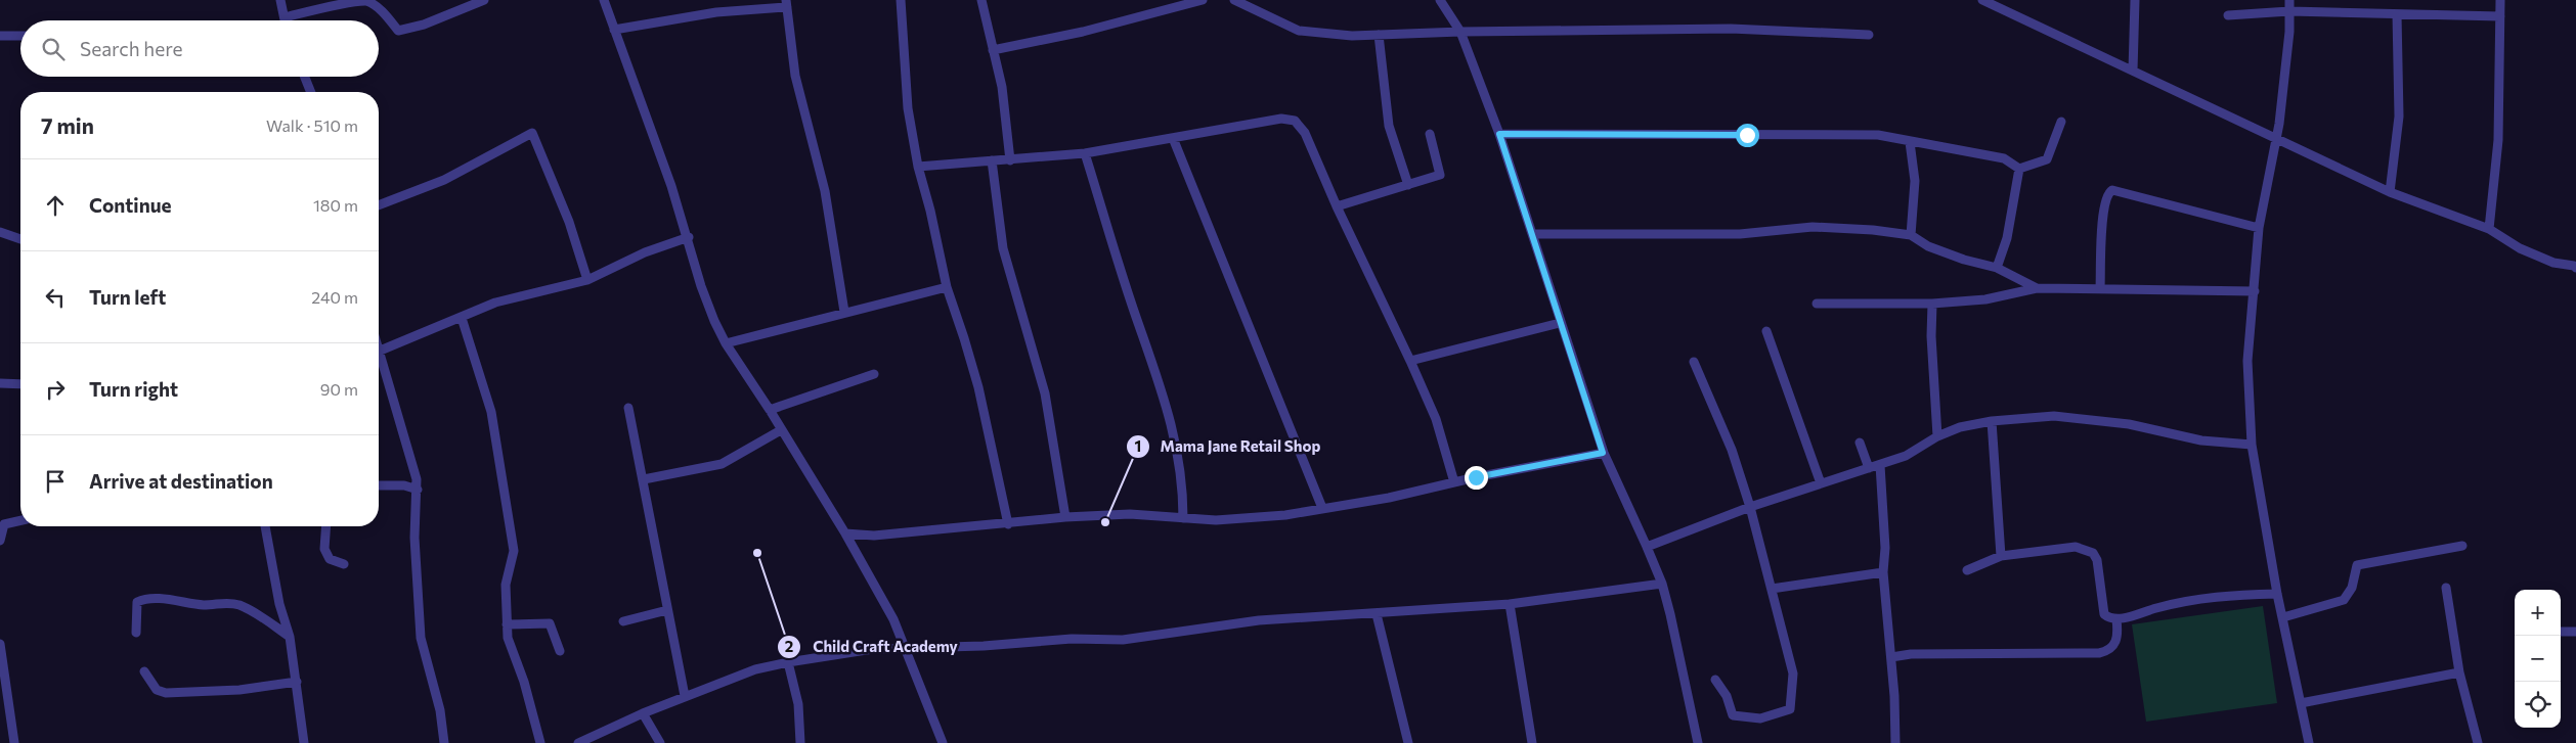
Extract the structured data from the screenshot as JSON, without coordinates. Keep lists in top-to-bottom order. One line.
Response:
{"places":["Mama Jane Retail Shop","Child Craft Academy"],"page":{"search":"Search here","heading":["7 min","Walk · 510 m"],"list":[["Continue","180 m"],["Turn left","240 m"],["Turn right","90 m"],"Arrive at destination"],"map_buttons":["+","−"]}}
